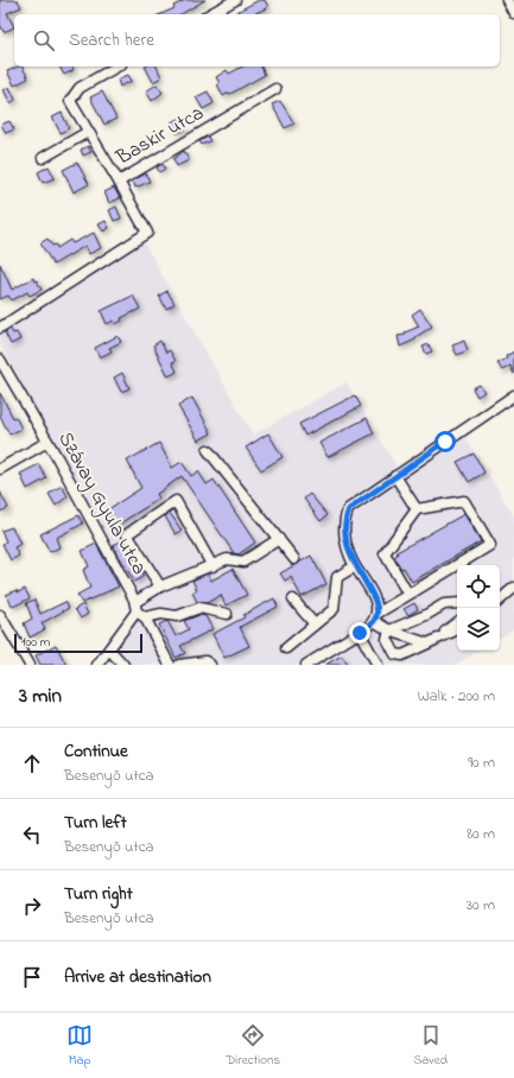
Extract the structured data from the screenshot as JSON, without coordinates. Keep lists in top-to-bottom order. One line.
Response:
{"streets":{"street":["Baskir utca","Szávay Gyula utca"]},"scale_bar":"100 m","page":{"search":"Search here","scale":"100 m","heading":["3 min","Walk · 200 m"],"list":[["Continue","Besenyő utca","90 m"],["Turn left","Besenyő utca","80 m"],["Turn right","Besenyő utca","30 m"],"Arrive at destination"],"nav":["Map","Directions","Saved"]}}
